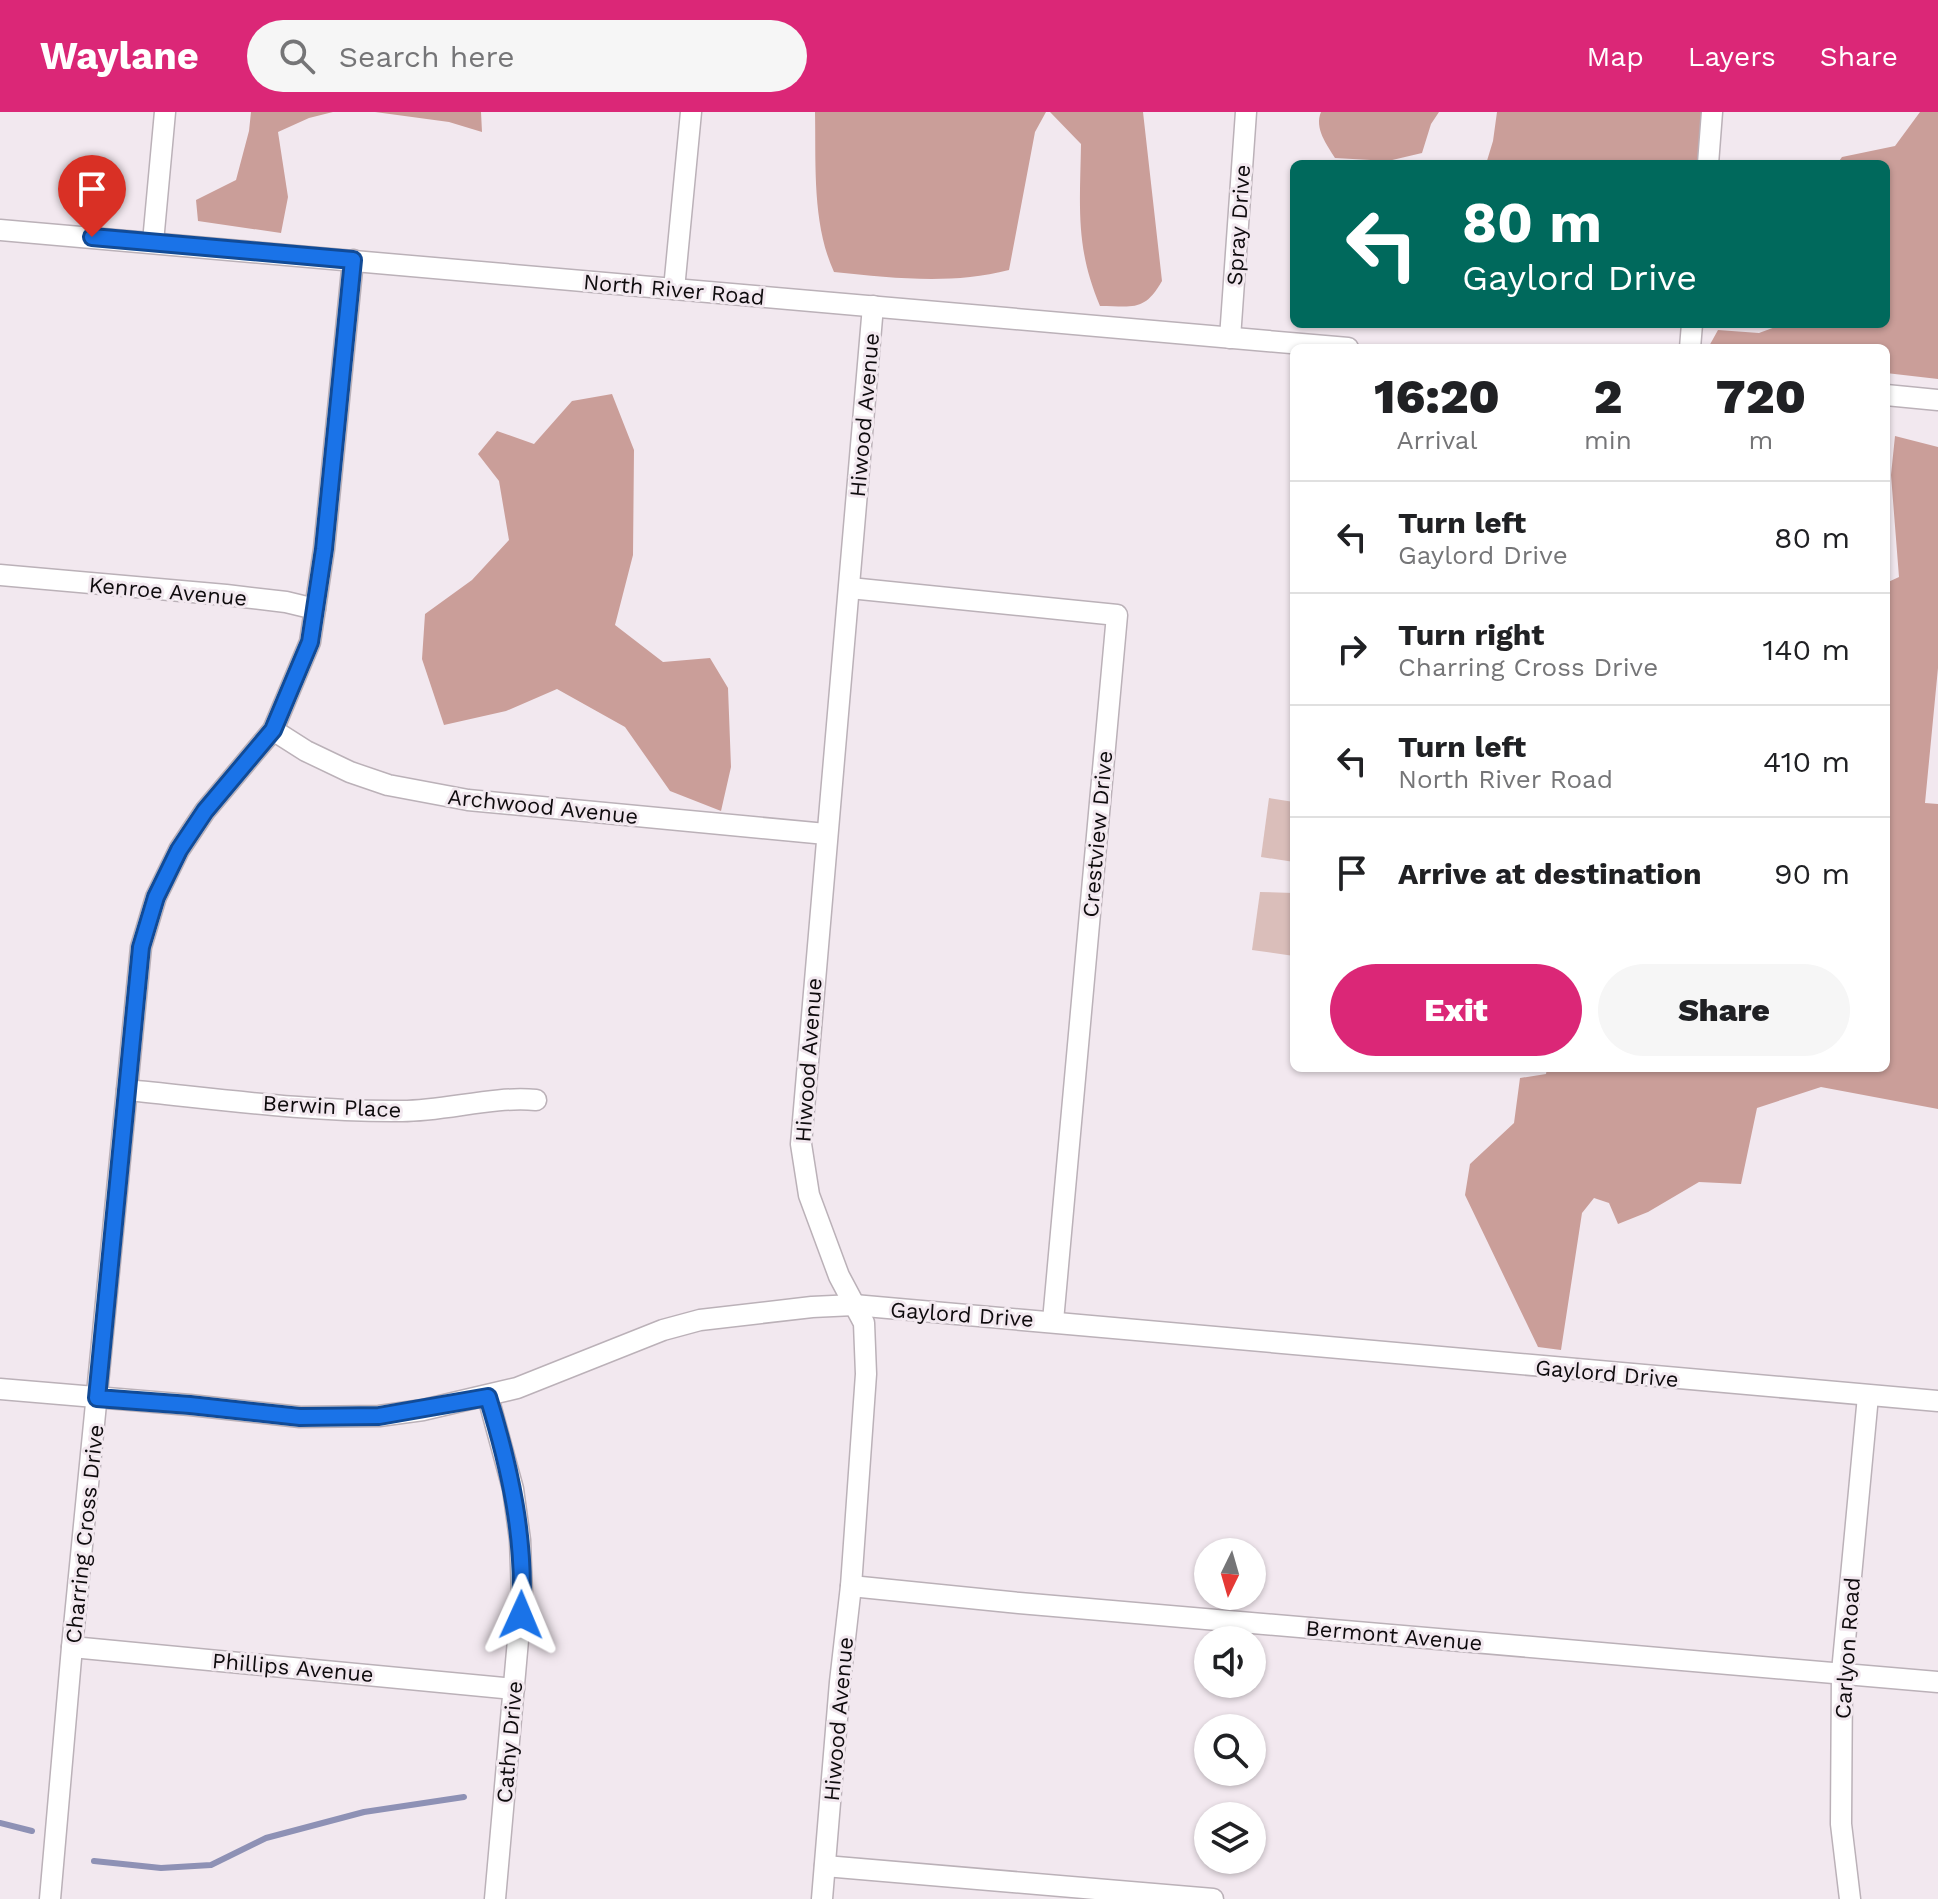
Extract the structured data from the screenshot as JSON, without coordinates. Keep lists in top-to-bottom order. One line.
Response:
{"streets":{"street":["Spray Drive","North River Road","Hiwood Avenue","Kenroe Avenue","Archwood Avenue","Crestview Drive","Berwin Place","Gaylord Drive","Charring Cross Drive","Bermont Avenue","Carlyon Road","Phillips Avenue","Cathy Drive"]},"crossings":[["Spray Drive","North River Road"],["North River Road","Hiwood Avenue"],["North River Road","Charring Cross Drive"],["Hiwood Avenue","Archwood Avenue"],["Hiwood Avenue","Crestview Drive"],["Hiwood Avenue","Gaylord Drive"],["Hiwood Avenue","Bermont Avenue"],["Kenroe Avenue","Charring Cross Drive"],["Archwood Avenue","Charring Cross Drive"],["Crestview Drive","Gaylord Drive"],["Berwin Place","Charring Cross Drive"],["Gaylord Drive","Charring Cross Drive"],["Gaylord Drive","Carlyon Road"],["Gaylord Drive","Cathy Drive"],["Charring Cross Drive","Phillips Avenue"],["Bermont Avenue","Carlyon Road"],["Phillips Avenue","Cathy Drive"]],"north":"bottom","page":{"header":"Waylane","search":"Search here","nav":["Map","Layers","Share"],"turn":["80 m","Gaylord Drive"],"eta":["16:20","Arrival","2","min","720","m"],"list":[{"name":"Turn left","note":"Gaylord Drive","value":"80 m"},{"name":"Turn right","note":"Charring Cross Drive","value":"140 m"},{"name":"Turn left","note":"North River Road","value":"410 m"},{"name":"Arrive at destination","value":"90 m"}],"buttons":["Exit","Share"]}}
